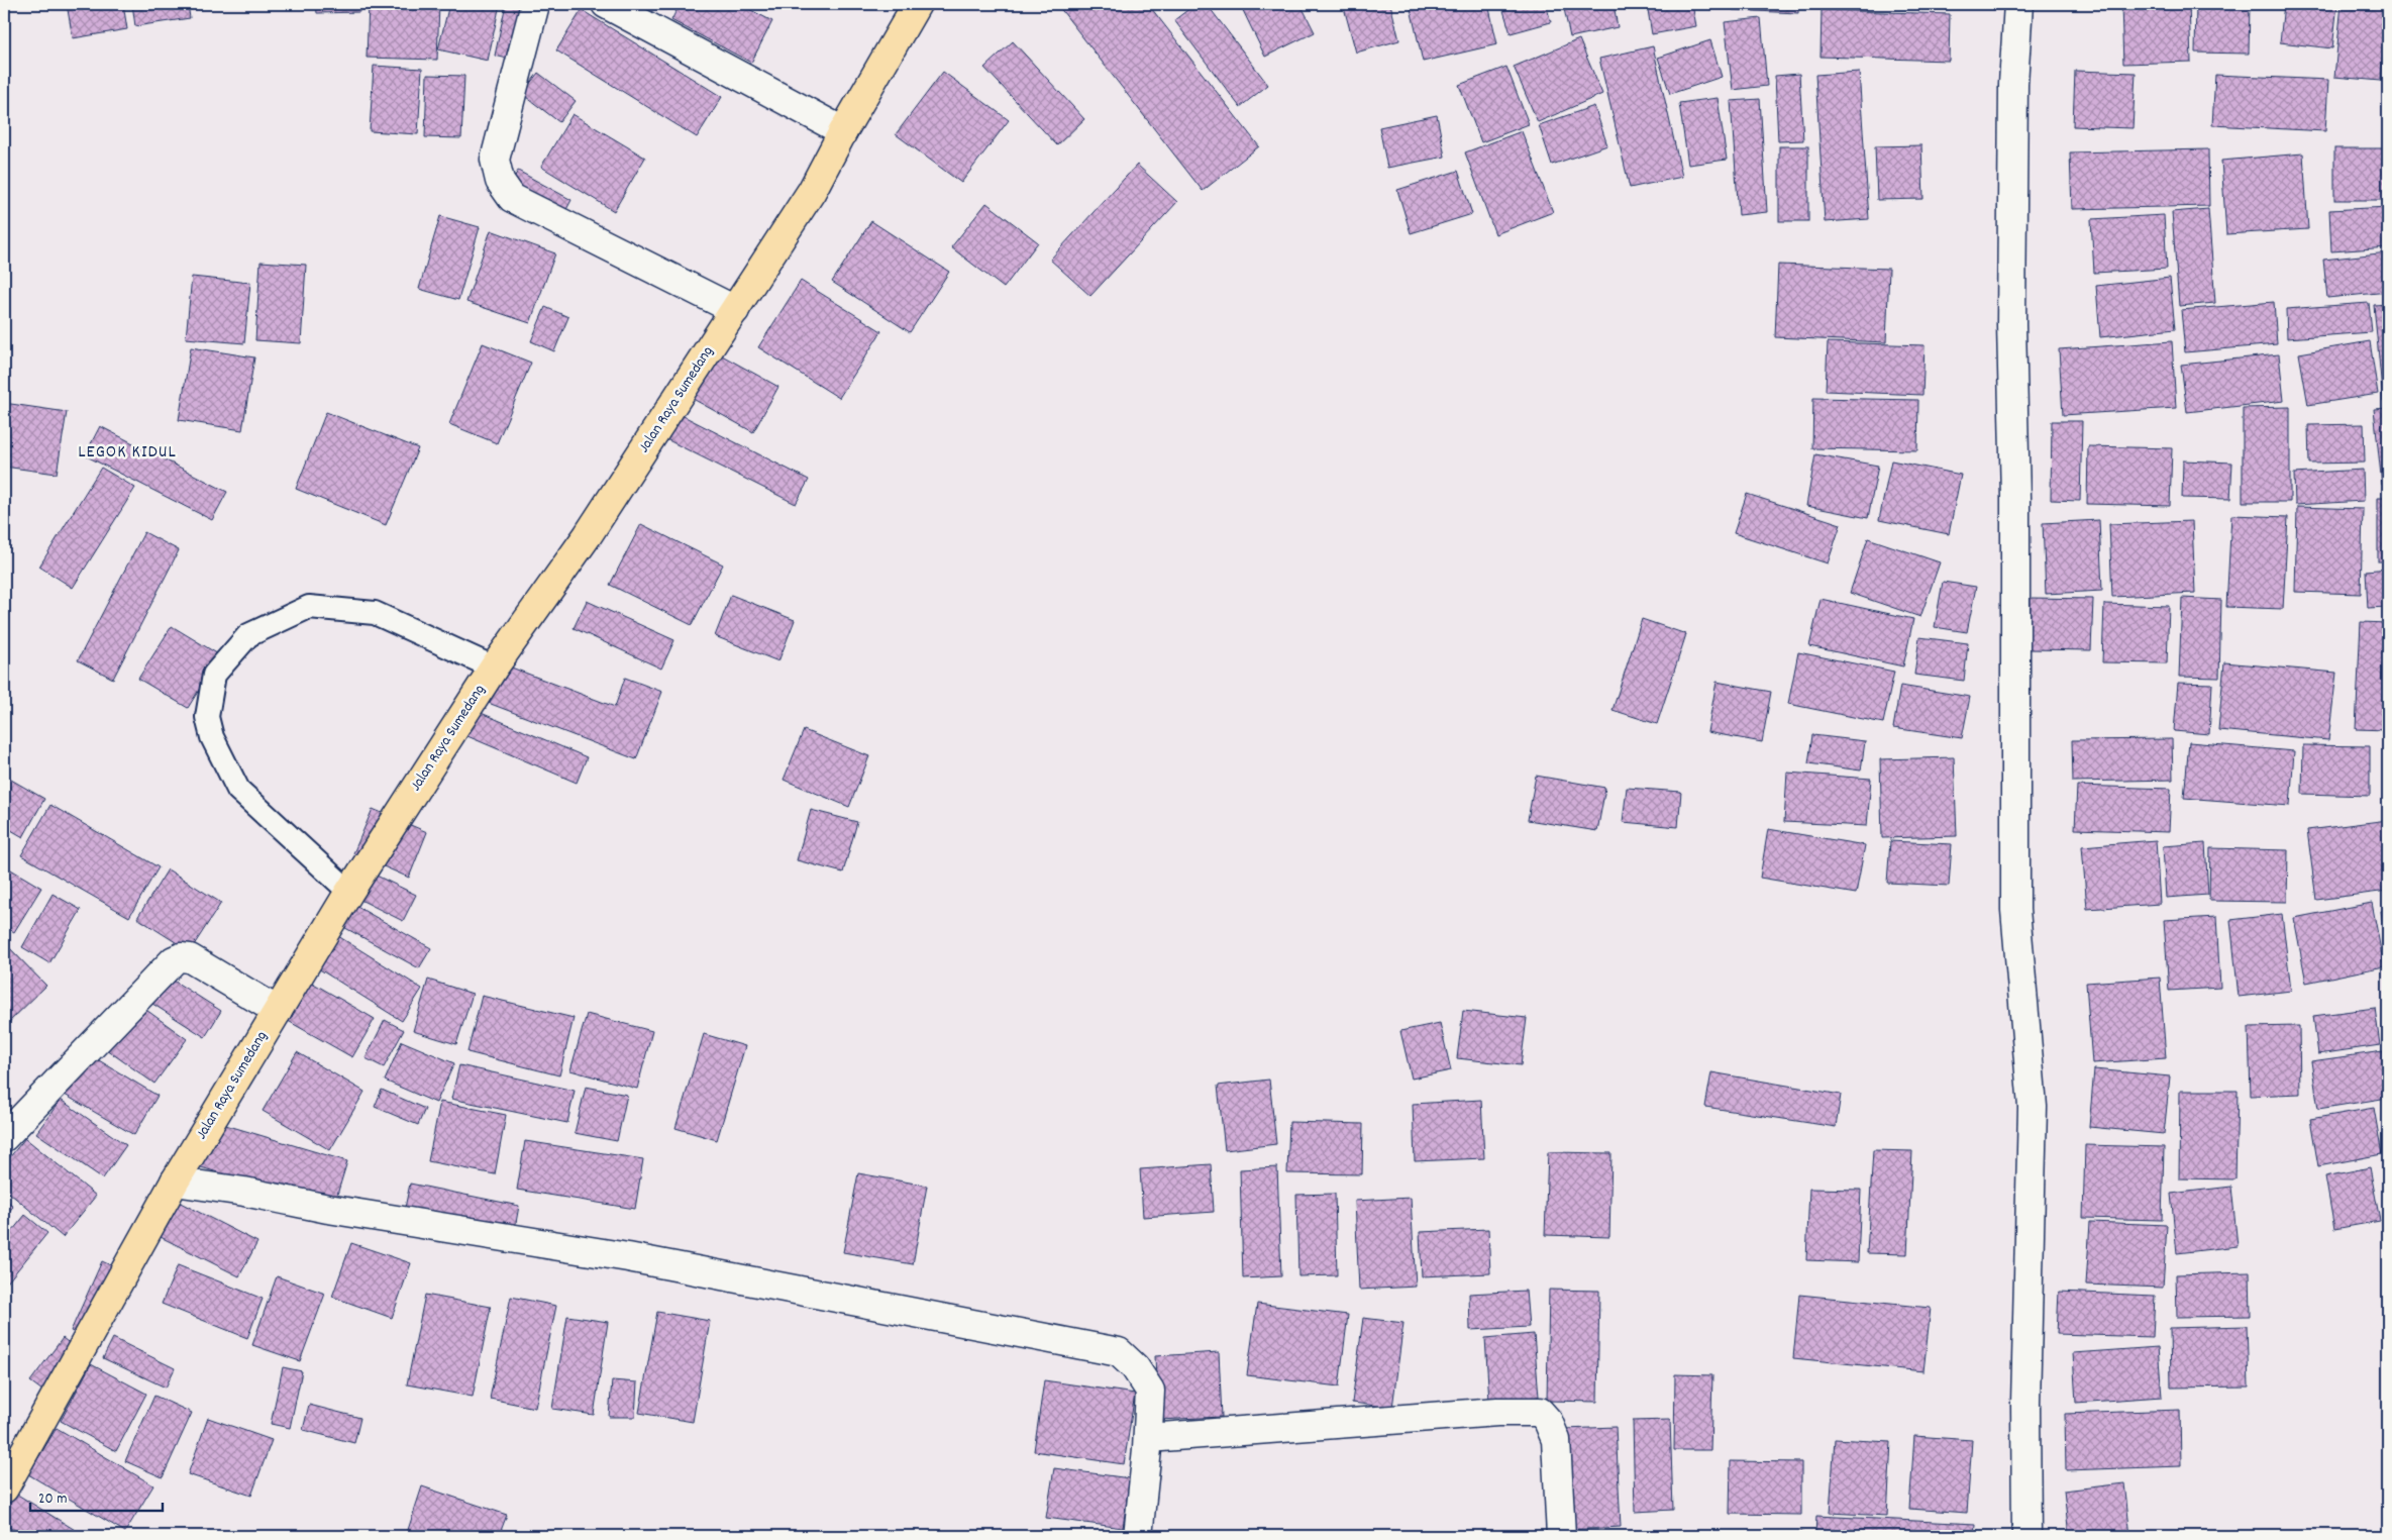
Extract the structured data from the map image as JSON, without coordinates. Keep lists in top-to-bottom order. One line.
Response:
{"streets":{"highway":["Jalan Raya Sumedang"]},"districts":["LEGOK KIDUL"],"scale_bar":"20 m"}
